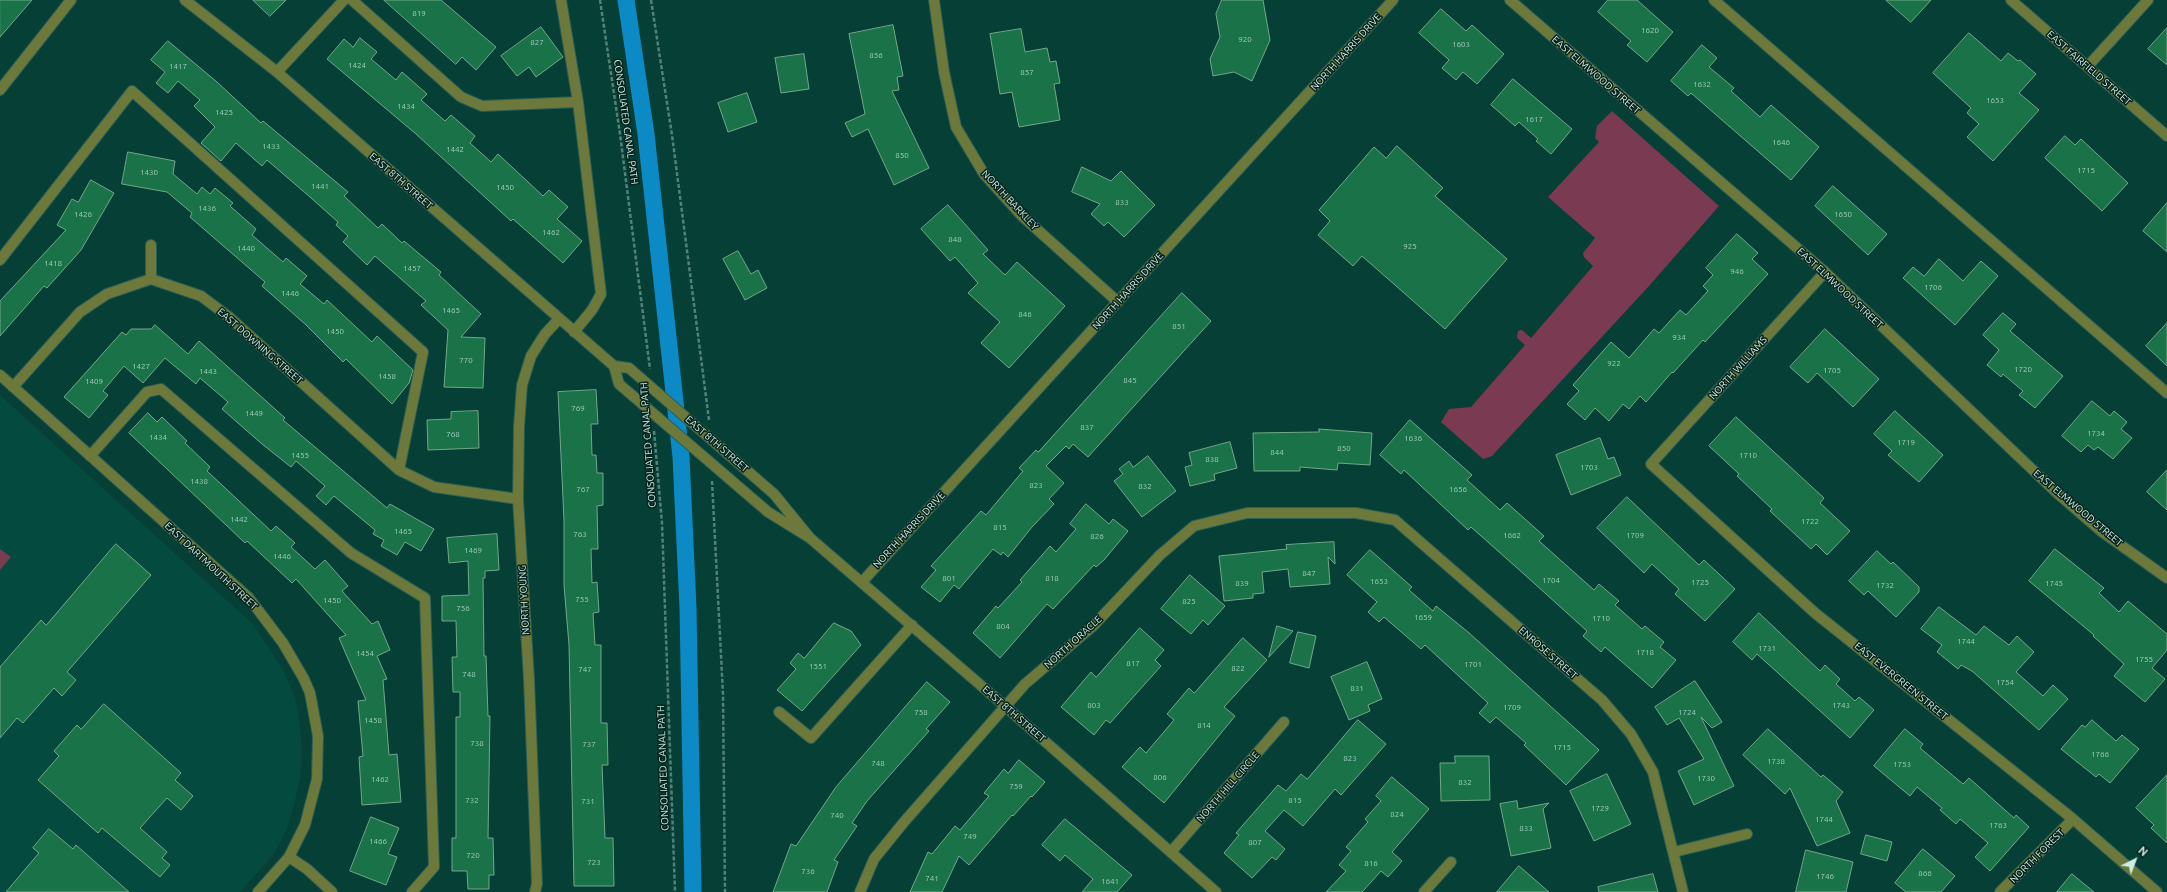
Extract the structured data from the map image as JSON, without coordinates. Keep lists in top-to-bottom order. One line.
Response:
{"streets":{"street":["NORTH HARRIS DRIVE","EAST FAIRFIELD STREET","EAST ELMWOOD STREET","EAST 8TH STREET","NORTH BARKLEY","EAST DOWNING STREET","NORTH WILLIAMS","EAST DARTMOUTH STREET","NORTH YOUNG","NORTH ORACLE","ENROSE STREET","EAST EVERGREEN STREET","NORTH HILL CIRCLE","NORTH FOREST"],"path":["CONSOLIATED CANAL PATH"]},"crossings":[["NORTH HARRIS DRIVE","EAST 8TH STREET"],["NORTH HARRIS DRIVE","NORTH BARKLEY"],["EAST ELMWOOD STREET","NORTH WILLIAMS"],["CONSOLIATED CANAL PATH","EAST 8TH STREET"],["EAST 8TH STREET","NORTH YOUNG"],["EAST 8TH STREET","NORTH ORACLE"],["EAST 8TH STREET","NORTH HILL CIRCLE"],["EAST DOWNING STREET","NORTH YOUNG"],["NORTH WILLIAMS","EAST EVERGREEN STREET"],["NORTH ORACLE","ENROSE STREET"],["EAST EVERGREEN STREET","NORTH FOREST"]],"house_numbers":["819","1620","920","827","1603","856","1424","1417","857","1632","1653","1434","1425","1617","1646","1433","1442","850","1715","1430","1441","1450","833","1436","1426","1650","1462","848","925","1440","1418","1457","946","1706","1446","1465","846","851","1450","934","770","922","1427","1720","1705","1443","1458","845","1409","769","1449","837","1734","768","1434","1636","1719","850","844","1455","1710","838","1703","1438","823","832","767","1656","1442","1722","815","1465","763","1662","1709","826","1469","1446","847","801","818","1704","1653","1725","839","1745","1732","755","1450","825","756","1659","1710","804","1744","1731","1718","1454","1755","817","1701","1551","822","747","748","1754","831","803","1743","1709","758","1724","1458","814","738","737","1715","1766","823","1738","748","1753","806","1730","1462","832","759","732","815","731","1729","824","740","1744","1763","833","749","1466","807","720","723","816","736","866","1746","741","1641"],"north":"top right"}
